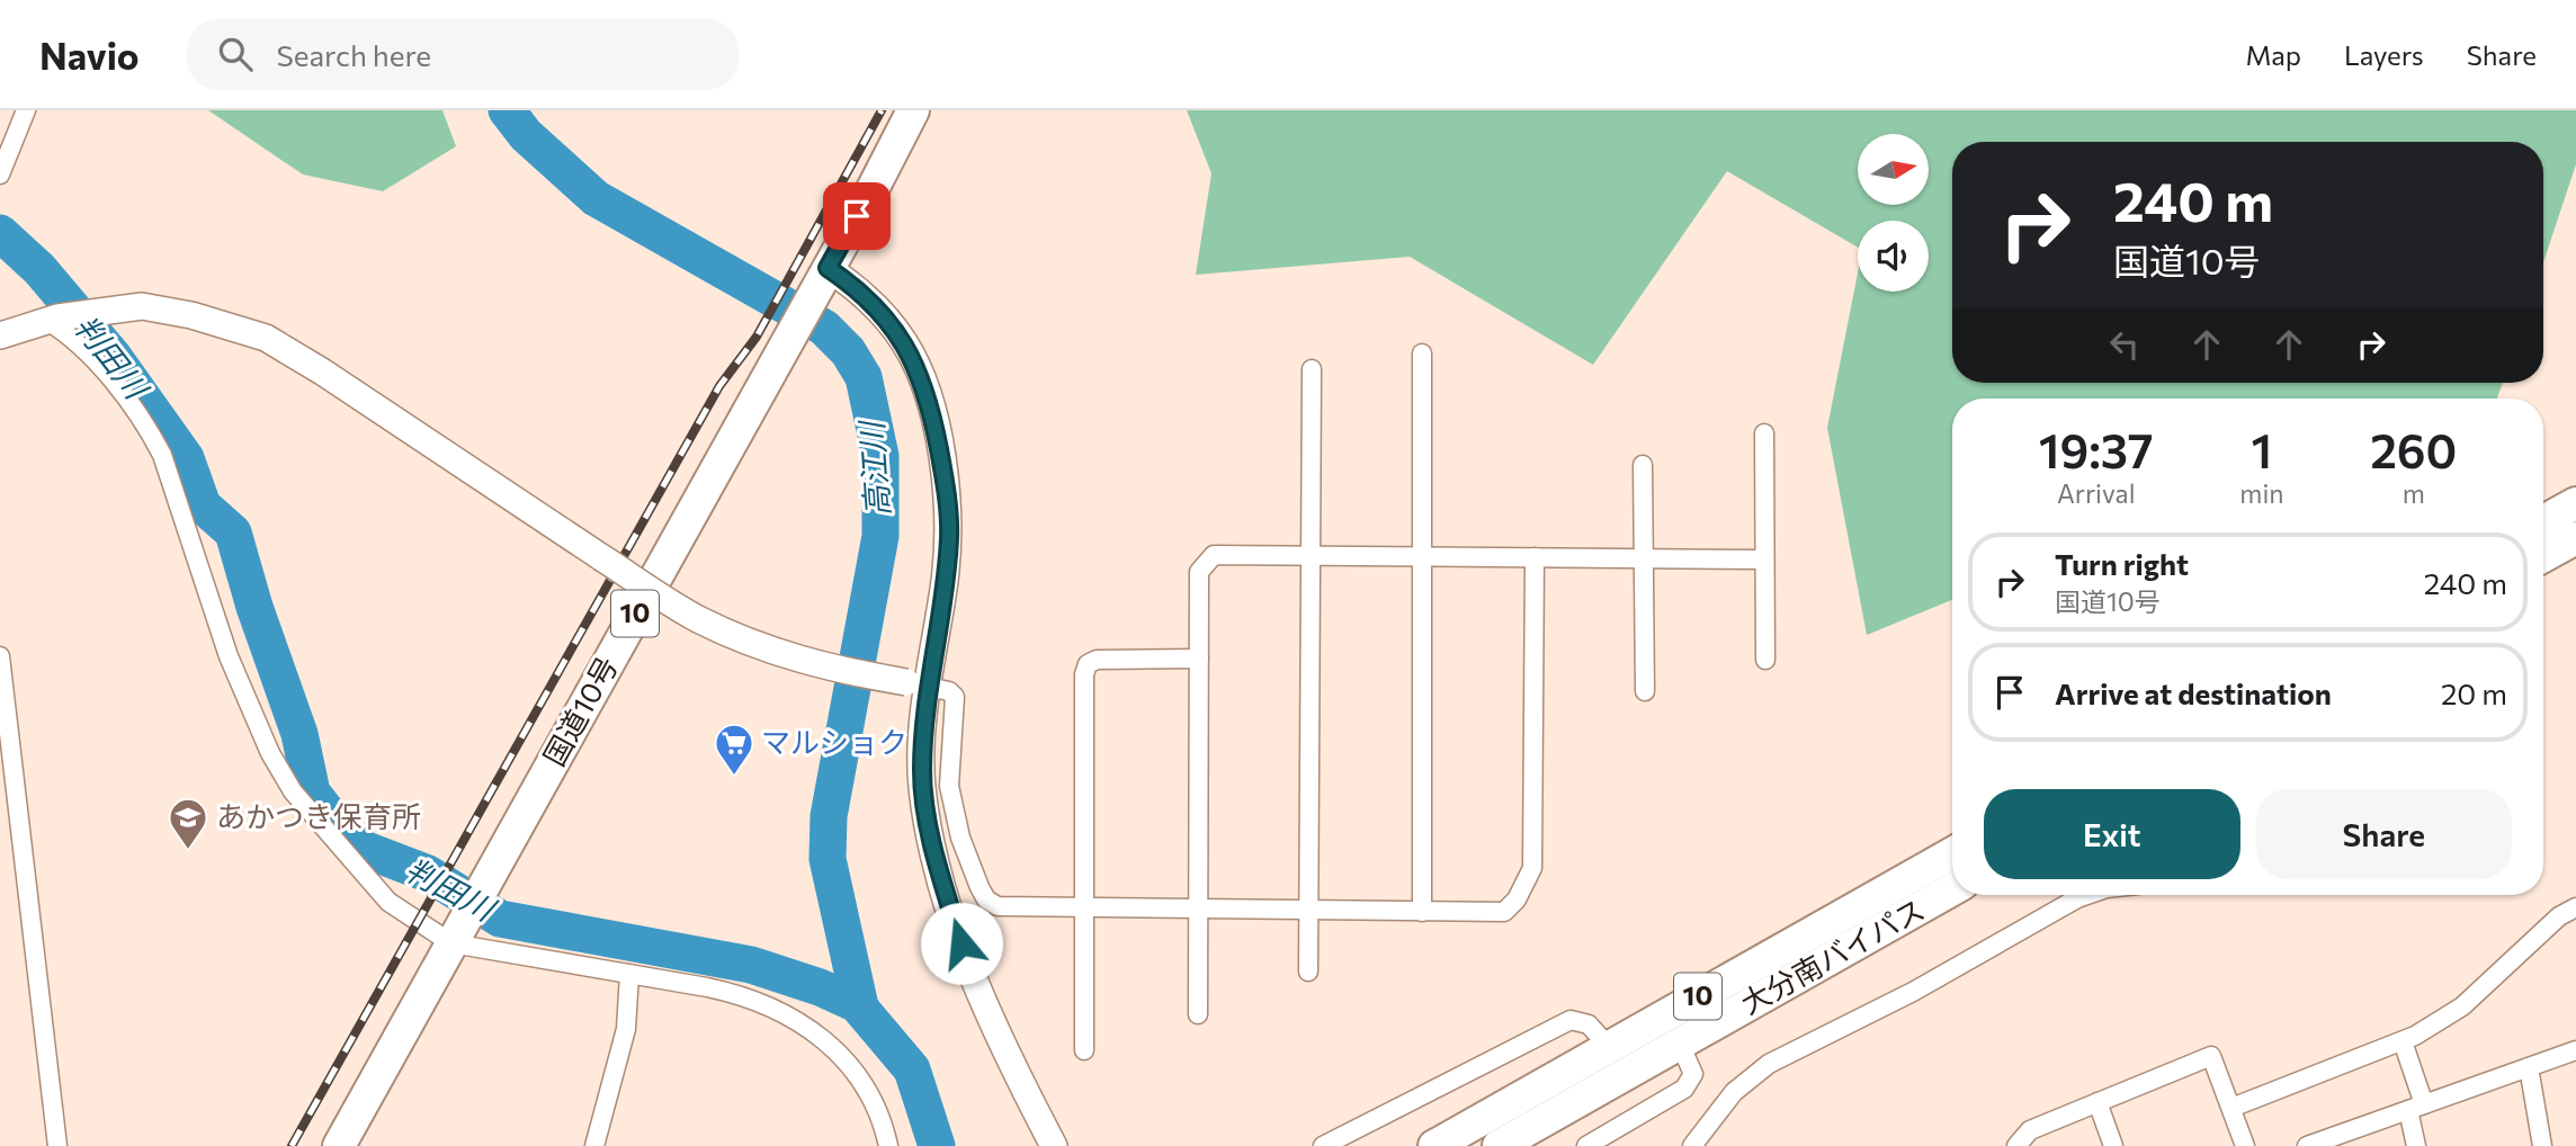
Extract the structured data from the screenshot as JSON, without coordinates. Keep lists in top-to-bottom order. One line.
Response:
{"streets":{"highway":["10","国道10号","大分南バイパス"]},"water":["判田川","高江川"],"places":{"supermarket":["マルショク"],"school or university":["あかつき保育所"]},"north":"right","page":{"header":"Navio","search":"Search here","nav":["Map","Layers","Share"],"turn":["240 m","国道10号"],"eta":["19:37","Arrival","1","min","260","m"],"list":[{"name":"Turn right","note":"国道10号","value":"240 m"},{"name":"Arrive at destination","value":"20 m"}],"buttons":["Exit","Share"]}}
